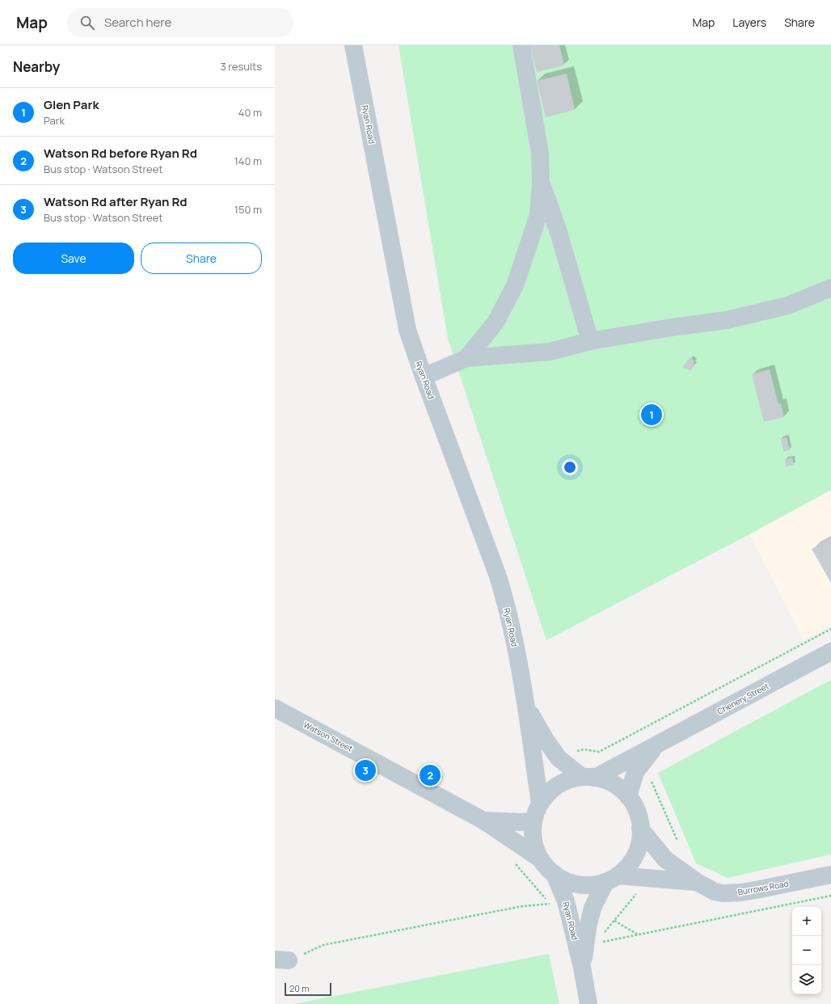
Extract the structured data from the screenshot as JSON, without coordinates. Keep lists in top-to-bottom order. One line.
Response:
{"streets":{"street":["Ryan Road","Chenery Street","Watson Street","Burrows Road"]},"crossings":[["Ryan Road","Chenery Street"],["Ryan Road","Watson Street"],["Ryan Road","Burrows Road"],["Chenery Street","Watson Street"],["Chenery Street","Burrows Road"],["Watson Street","Burrows Road"]],"scale_bar":"20 m","page":{"header":"Map","search":"Search here","nav":["Map","Layers","Share"],"heading":["Nearby","3 results"],"list":[{"mark":"1","name":"Glen Park","note":"Park","value":"40 m"},{"mark":"2","name":"Watson Rd before Ryan Rd","note":"Bus stop · Watson Street","value":"140 m"},{"mark":"3","name":"Watson Rd after Ryan Rd","note":"Bus stop · Watson Street","value":"150 m"}],"buttons":["Save","Share"],"pins":["1","3","2"],"map_buttons":["+","−"],"scale":"20 m"}}
